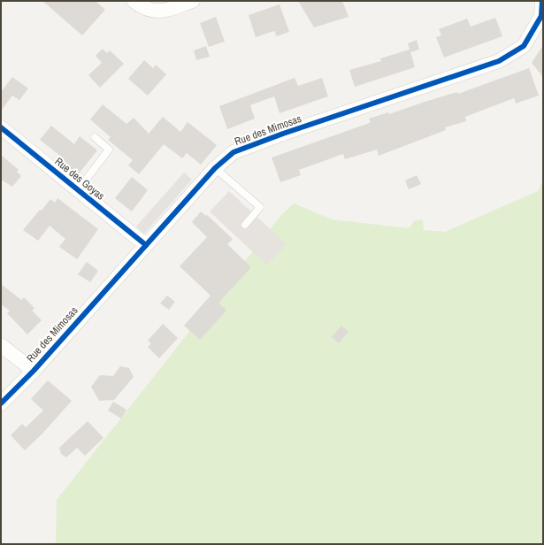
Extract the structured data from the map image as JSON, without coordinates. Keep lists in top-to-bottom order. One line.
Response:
{"streets":{"street":["Rue des Mimosas","Rue des Goyas"]},"crossings":[["Rue des Mimosas","Rue des Goyas"]]}
